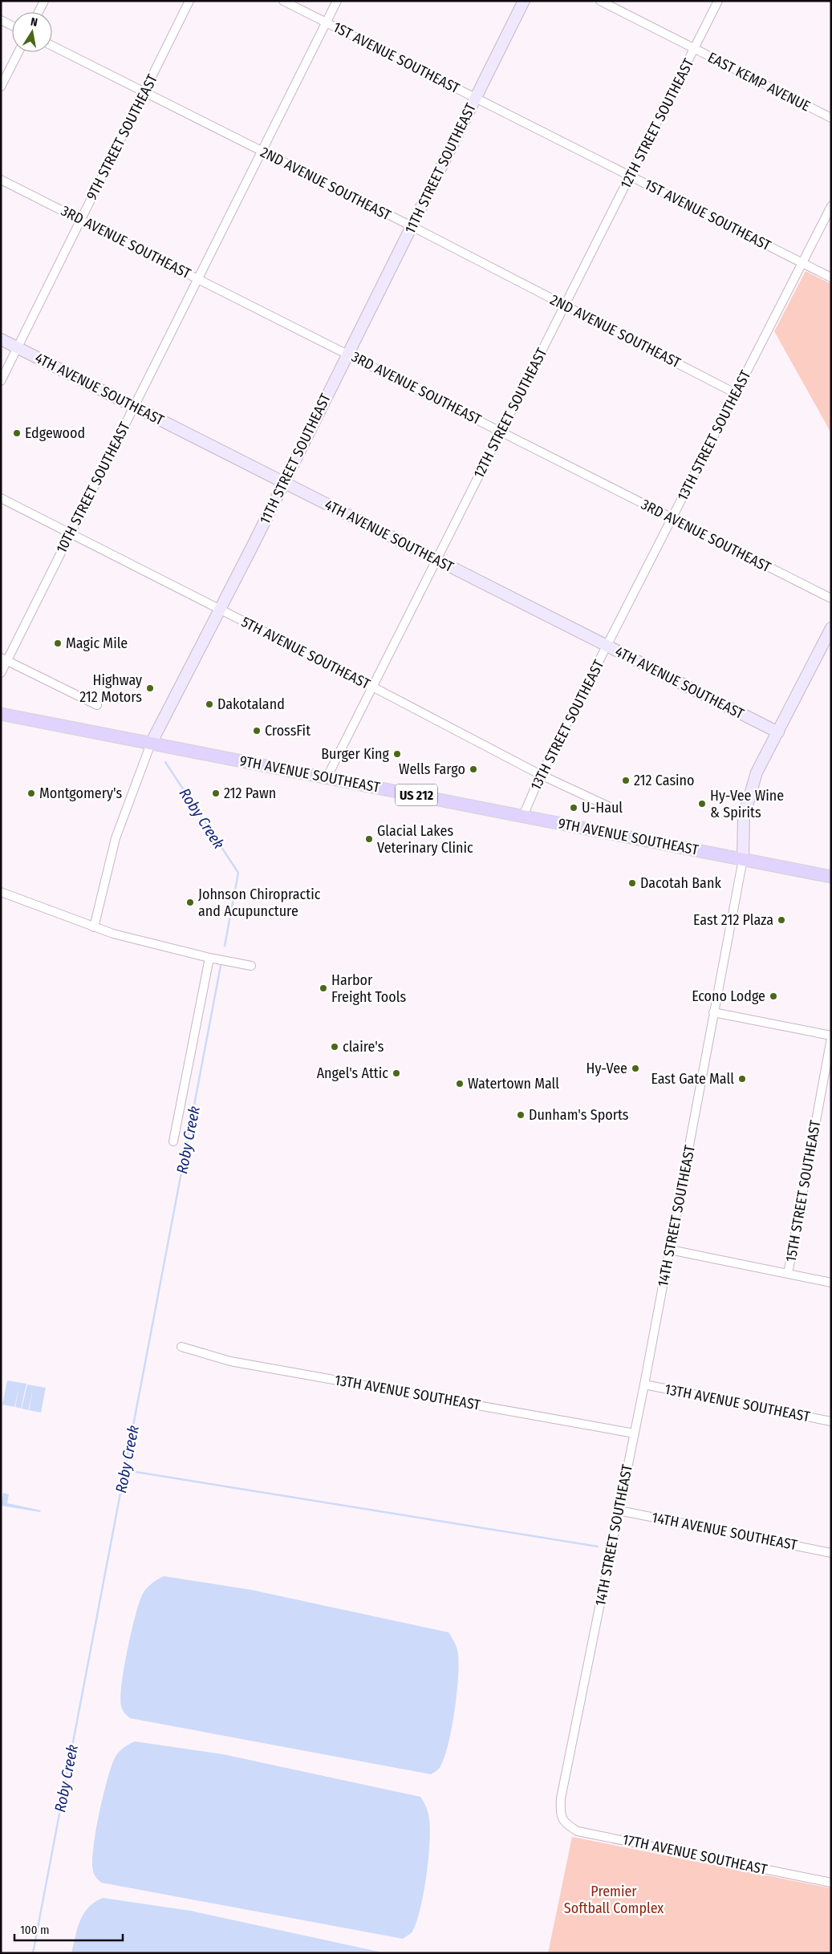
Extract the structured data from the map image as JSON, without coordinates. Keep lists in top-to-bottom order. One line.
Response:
{"streets":{"main road":["9TH AVENUE SOUTHEAST","US 212"],"street":["1ST AVENUE SOUTHEAST","EAST KEMP AVENUE","12TH STREET SOUTHEAST","9TH STREET SOUTHEAST","11TH STREET SOUTHEAST","2ND AVENUE SOUTHEAST","3RD AVENUE SOUTHEAST","4TH AVENUE SOUTHEAST","13TH STREET SOUTHEAST","10TH STREET SOUTHEAST","5TH AVENUE SOUTHEAST","15TH STREET SOUTHEAST","14TH STREET SOUTHEAST","13TH AVENUE SOUTHEAST","14TH AVENUE SOUTHEAST","17TH AVENUE SOUTHEAST"]},"crossings":[["1ST AVENUE SOUTHEAST","12TH STREET SOUTHEAST"],["1ST AVENUE SOUTHEAST","11TH STREET SOUTHEAST"],["1ST AVENUE SOUTHEAST","13TH STREET SOUTHEAST"],["1ST AVENUE SOUTHEAST","10TH STREET SOUTHEAST"],["EAST KEMP AVENUE","12TH STREET SOUTHEAST"],["12TH STREET SOUTHEAST","2ND AVENUE SOUTHEAST"],["12TH STREET SOUTHEAST","3RD AVENUE SOUTHEAST"],["12TH STREET SOUTHEAST","4TH AVENUE SOUTHEAST"],["12TH STREET SOUTHEAST","5TH AVENUE SOUTHEAST"],["12TH STREET SOUTHEAST","9TH AVENUE SOUTHEAST"],["9TH STREET SOUTHEAST","2ND AVENUE SOUTHEAST"],["9TH STREET SOUTHEAST","3RD AVENUE SOUTHEAST"],["9TH STREET SOUTHEAST","4TH AVENUE SOUTHEAST"],["11TH STREET SOUTHEAST","2ND AVENUE SOUTHEAST"],["11TH STREET SOUTHEAST","3RD AVENUE SOUTHEAST"],["11TH STREET SOUTHEAST","4TH AVENUE SOUTHEAST"],["11TH STREET SOUTHEAST","5TH AVENUE SOUTHEAST"],["11TH STREET SOUTHEAST","9TH AVENUE SOUTHEAST"],["2ND AVENUE SOUTHEAST","13TH STREET SOUTHEAST"],["2ND AVENUE SOUTHEAST","10TH STREET SOUTHEAST"],["3RD AVENUE SOUTHEAST","13TH STREET SOUTHEAST"],["3RD AVENUE SOUTHEAST","10TH STREET SOUTHEAST"],["4TH AVENUE SOUTHEAST","13TH STREET SOUTHEAST"],["4TH AVENUE SOUTHEAST","10TH STREET SOUTHEAST"],["4TH AVENUE SOUTHEAST","14TH STREET SOUTHEAST"],["13TH STREET SOUTHEAST","5TH AVENUE SOUTHEAST"],["13TH STREET SOUTHEAST","9TH AVENUE SOUTHEAST"],["10TH STREET SOUTHEAST","5TH AVENUE SOUTHEAST"],["9TH AVENUE SOUTHEAST","14TH STREET SOUTHEAST"],["14TH STREET SOUTHEAST","13TH AVENUE SOUTHEAST"],["14TH STREET SOUTHEAST","14TH AVENUE SOUTHEAST"],["14TH STREET SOUTHEAST","17TH AVENUE SOUTHEAST"]],"water":["Roby Creek"],"parks":["Premier Softball Complex"],"places":["Edgewood","Magic Mile","Highway 212 Motors","Dakotaland","CrossFit","Burger King","Wells Fargo","212 Casino","Montgomery's","212 Pawn","Hy-Vee Wine & Spirits","U-Haul","Glacial Lakes Veterinary Clinic","Dacotah Bank","Johnson Chiropractic and Acupuncture","East 212 Plaza","Harbor Freight Tools","Econo Lodge","claire's","Hy-Vee","Angel's Attic","East Gate Mall","Watertown Mall","Dunham's Sports"],"scale_bar":"100 m","north":"top"}
